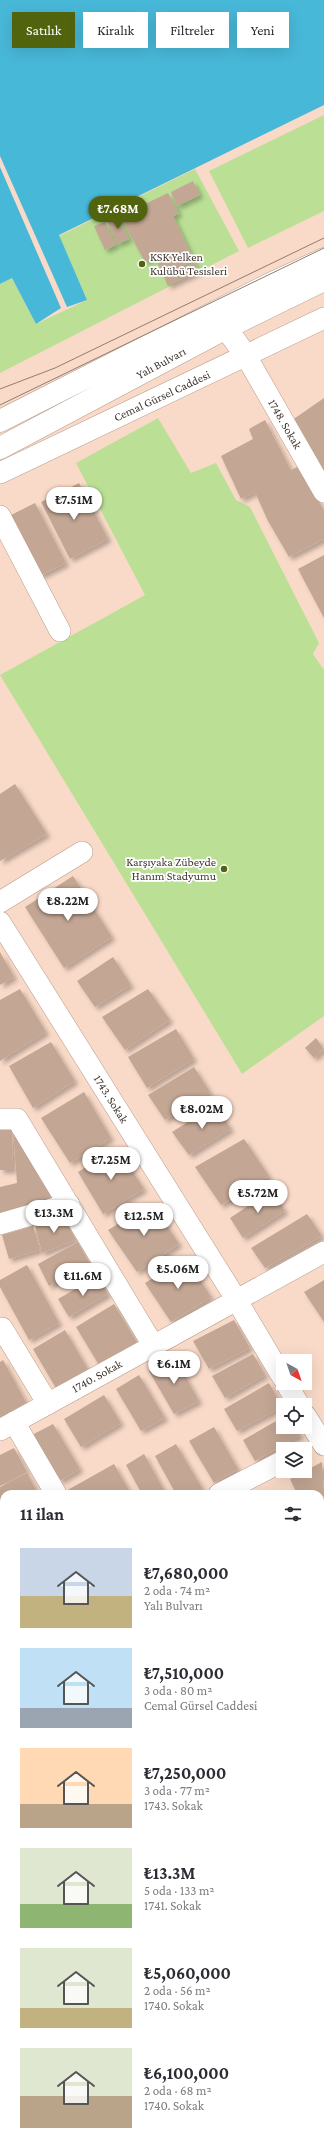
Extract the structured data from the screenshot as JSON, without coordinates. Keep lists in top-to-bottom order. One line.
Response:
{"streets":{"main road":["Yalı Bulvarı"],"street":["Cemal Gürsel Caddesi","1748. Sokak","1743. Sokak","1740. Sokak"]},"crossings":[["Cemal Gürsel Caddesi","1748. Sokak"],["1743. Sokak","1740. Sokak"]],"places":["KSK Yelken Kulübü Tesisleri","Karşıyaka Zübeyde Hanım Stadyumu"],"north":"bottom right","page":{"chip":["Satılık","Kiralık","Filtreler","Yeni"],"price":["₺7.68M","₺7.51M","₺8.22M","₺8.02M","₺7.25M","₺5.72M","₺13.3M","₺12.5M","₺5.06M","₺11.6M","₺6.1M"],"heading":"11 ilan","list":[{"name":"₺7,680,000","note":"2 oda · 74 m² · Yalı Bulvarı"},{"name":"₺7,510,000","note":"3 oda · 80 m² · Cemal Gürsel Caddesi"},{"name":"₺7,250,000","note":"3 oda · 77 m² · 1743. Sokak"},{"name":"₺13.3M","note":"5 oda · 133 m² · 1741. Sokak"},{"name":"₺5,060,000","note":"2 oda · 56 m² · 1740. Sokak"},{"name":"₺6,100,000","note":"2 oda · 68 m² · 1740. Sokak"}]}}
